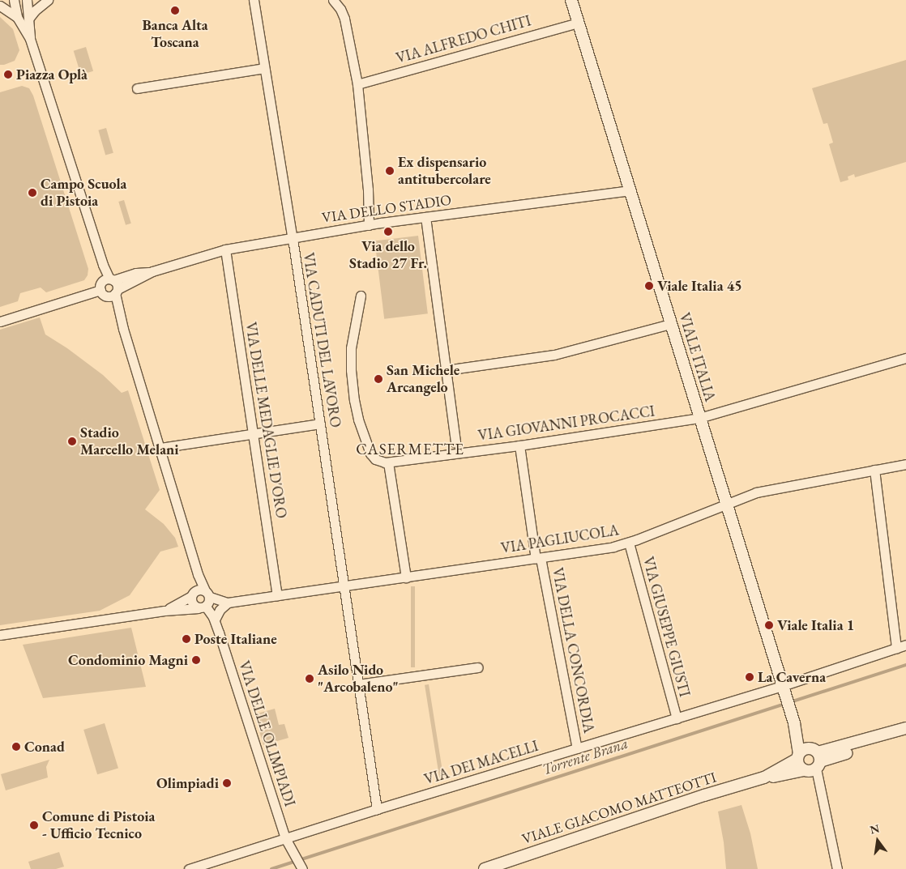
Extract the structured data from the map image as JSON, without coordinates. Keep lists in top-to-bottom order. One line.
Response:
{"streets":{"street":["VIA ALFREDO CHITI","VIA DELLO STADIO","VIA CADUTI DEL LAVORO","VIALE ITALIA","VIA DELLE MEDAGLIE D'ORO","VIA GIOVANNI PROCACCI","VIA PAGLIUCOLA","VIA GIUSEPPE GIUSTI","VIA DELLA CONCORDIA","VIA DELLE OLIMPIADI","VIA DEI MACELLI","VIALE GIACOMO MATTEOTTI"]},"crossings":[["VIA ALFREDO CHITI","VIALE ITALIA"],["VIA DELLO STADIO","VIA CADUTI DEL LAVORO"],["VIA DELLO STADIO","VIALE ITALIA"],["VIA DELLO STADIO","VIA DELLE MEDAGLIE D'ORO"],["VIA CADUTI DEL LAVORO","VIA PAGLIUCOLA"],["VIA CADUTI DEL LAVORO","VIA DEI MACELLI"],["VIALE ITALIA","VIA GIOVANNI PROCACCI"],["VIALE ITALIA","VIA PAGLIUCOLA"],["VIALE ITALIA","VIA DEI MACELLI"],["VIALE ITALIA","VIALE GIACOMO MATTEOTTI"],["VIA DELLE MEDAGLIE D'ORO","VIA PAGLIUCOLA"],["VIA GIOVANNI PROCACCI","VIA DELLA CONCORDIA"],["VIA PAGLIUCOLA","VIA GIUSEPPE GIUSTI"],["VIA PAGLIUCOLA","VIA DELLA CONCORDIA"],["VIA PAGLIUCOLA","VIA DELLE OLIMPIADI"],["VIA GIUSEPPE GIUSTI","VIA DEI MACELLI"],["VIA DELLA CONCORDIA","VIA DEI MACELLI"],["VIA DELLE OLIMPIADI","VIA DEI MACELLI"]],"districts":["CASERMETTE"],"water":["Torrente Brana"],"places":["Banca Alta Toscana","Piazza Oplà","Ex dispensario antitubercolare","Campo Scuola di Pistoia","Via dello Stadio 27 Fr.","Viale Italia 45","San Michele Arcangelo","Stadio Marcello Melani","Viale Italia 1","Poste Italiane","Condominio Magni","La Caverna","Asilo Nido \"Arcobaleno\"","Conad","Olimpiadi","Comune di Pistoia - Ufficio Tecnico"],"north":"top"}
